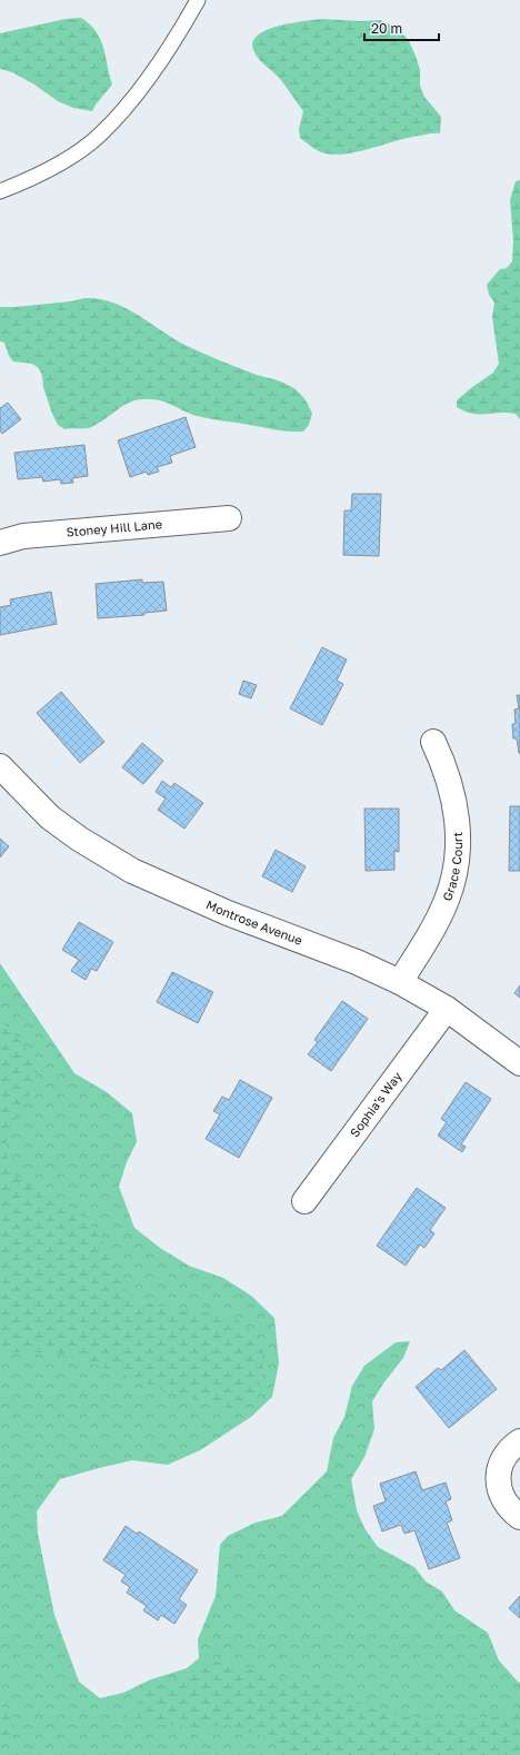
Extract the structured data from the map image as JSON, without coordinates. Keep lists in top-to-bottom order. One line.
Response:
{"streets":{"street":["Stoney Hill Lane","Grace Court","Montrose Avenue","Sophia's Way"]},"crossings":[["Grace Court","Montrose Avenue"],["Montrose Avenue","Sophia's Way"]],"scale_bar":"20 m"}
